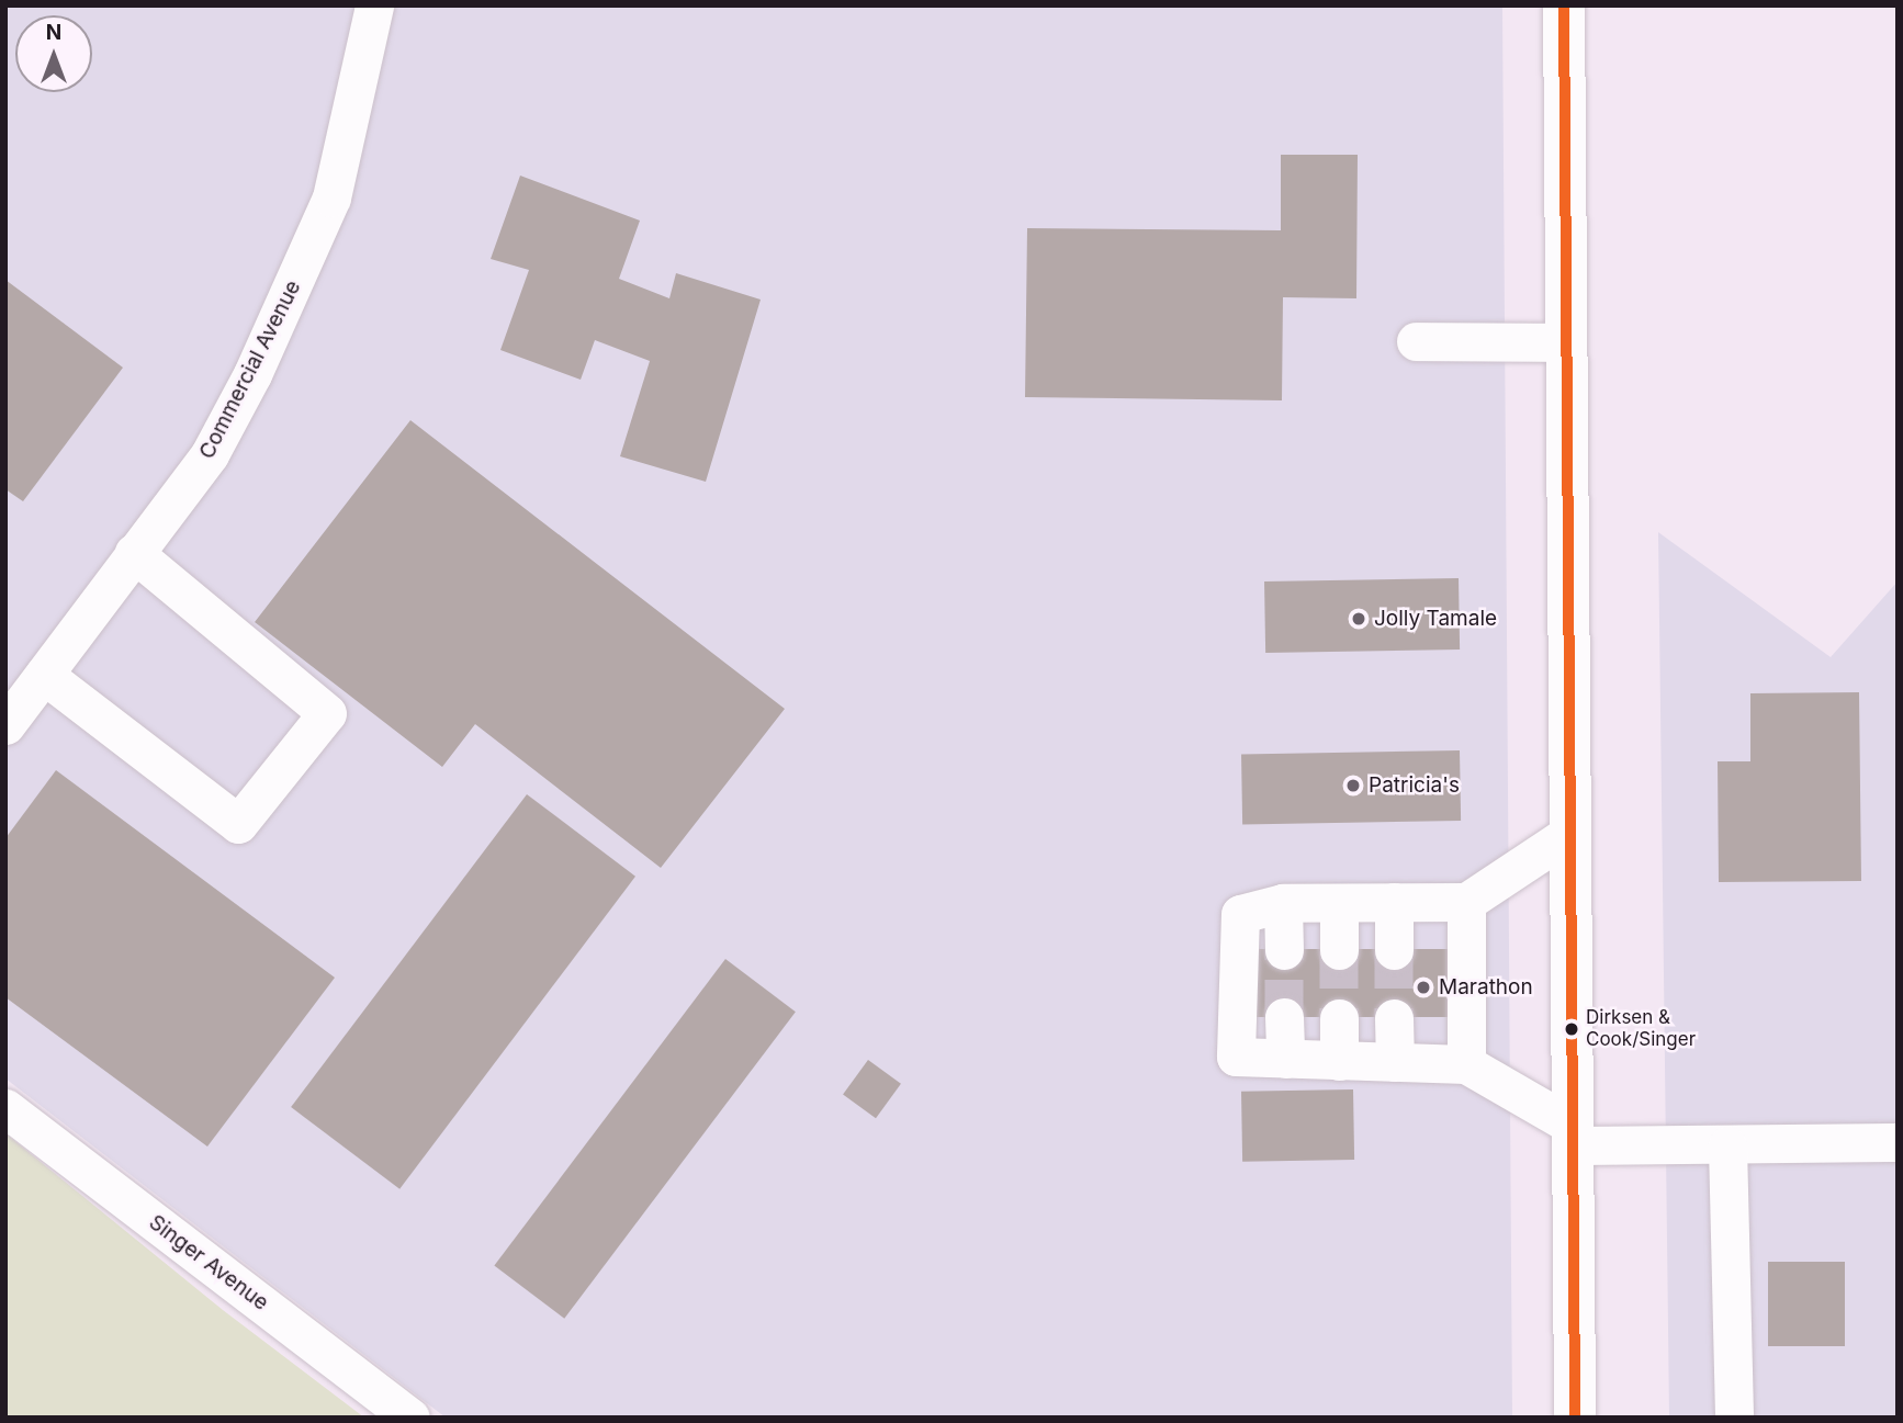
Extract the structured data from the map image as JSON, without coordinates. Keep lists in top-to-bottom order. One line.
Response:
{"streets":{"street":["Commercial Avenue","Singer Avenue"]},"places":["Jolly Tamale","Patricia's","Marathon","Dirksen & Cook/Singer"],"north":"top"}
